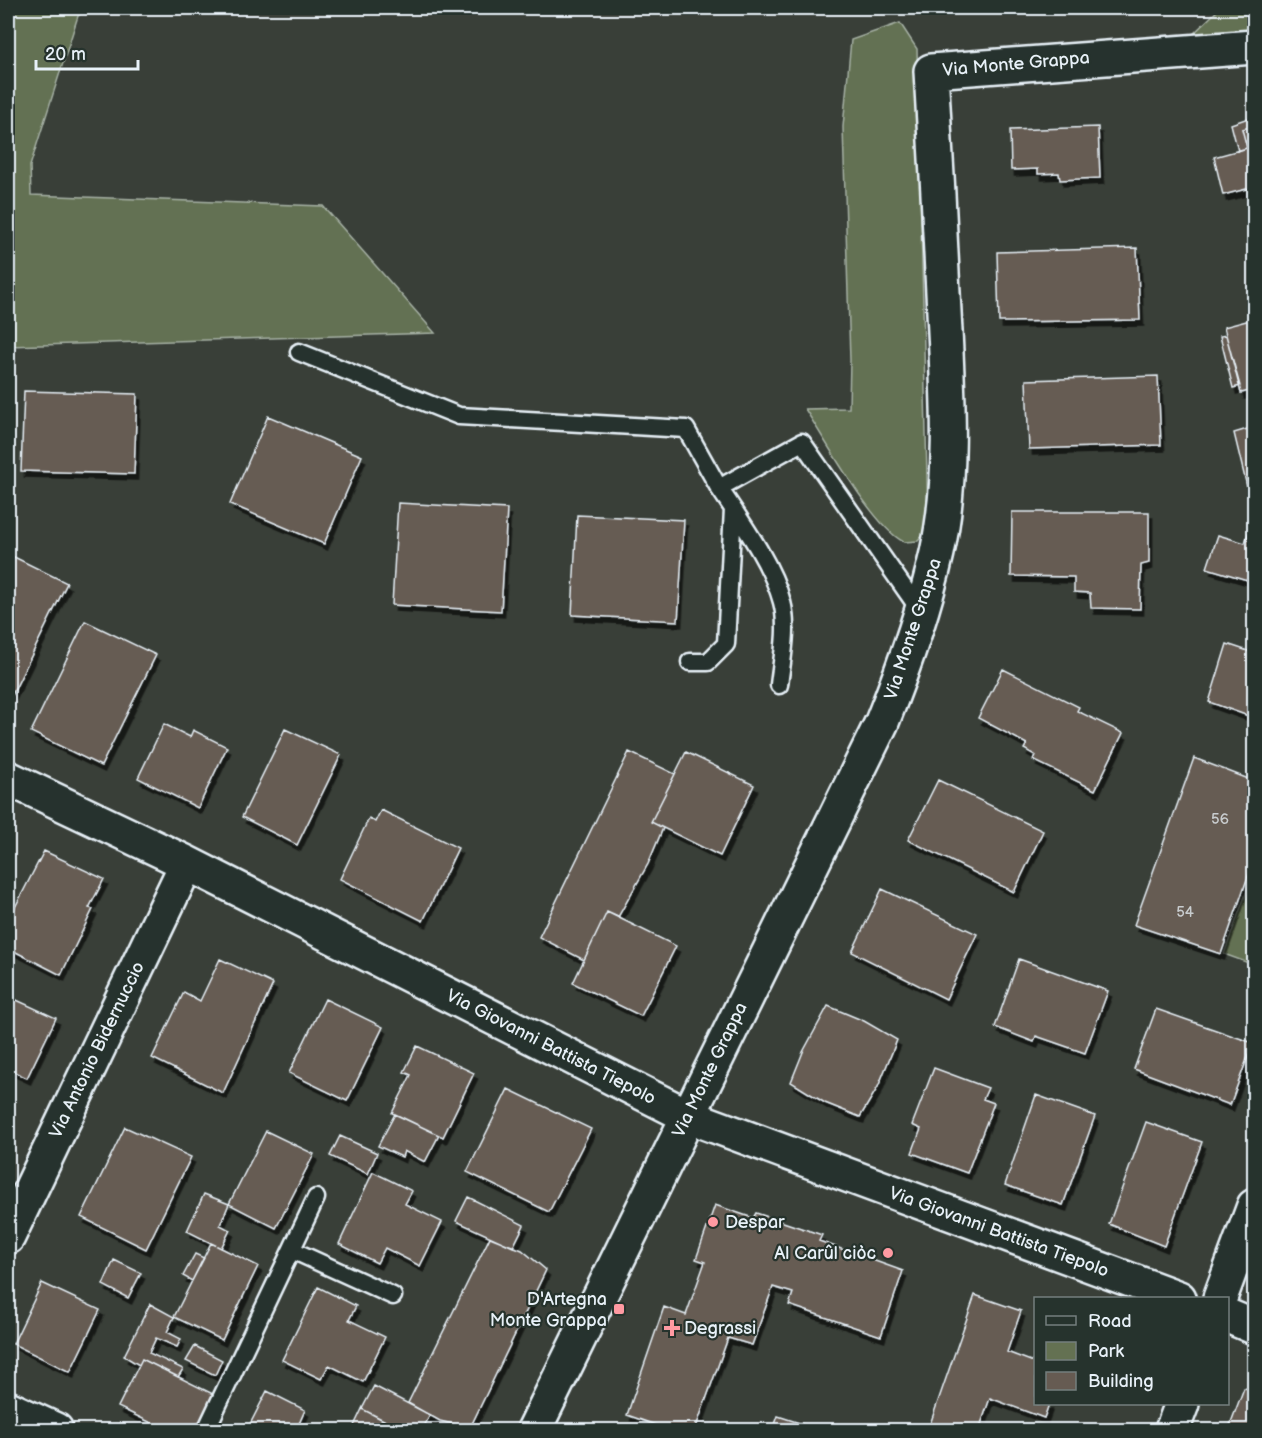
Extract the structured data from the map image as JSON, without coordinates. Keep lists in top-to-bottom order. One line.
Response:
{"streets":{"street":["Via Monte Grappa","Via Giovanni Battista Tiepolo","Via Antonio Bidernuccio"]},"crossings":[["Via Monte Grappa","Via Giovanni Battista Tiepolo"],["Via Giovanni Battista Tiepolo","Via Antonio Bidernuccio"]],"places":{"other":["Despar","Al Carûl ciòc"],"transit":["D'Artegna Monte Grappa"],"health":["Degrassi"]},"house_numbers":["56","54"],"legend":["Road","Park","Building"],"scale_bar":"20 m"}
